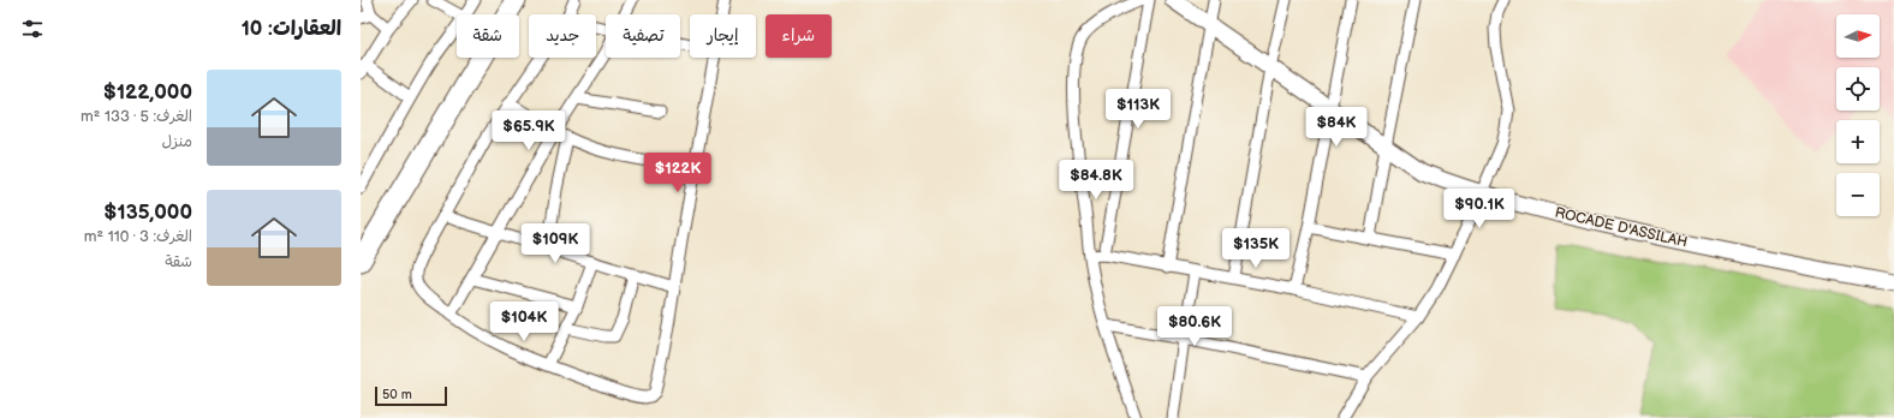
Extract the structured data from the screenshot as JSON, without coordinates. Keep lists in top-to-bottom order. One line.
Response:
{"streets":{"street":["ROCADE D'ASSILAH"]},"scale_bar":"50 m","north":"right","page":{"heading":"العقارات: 10","map_buttons":["+","−"],"chip":["شراء","إيجار","تصفية","جديد","شقة"],"list":[{"name":"$122,000","note":"الغرف: 5 · 133 m² · منزل"},{"name":"$135,000","note":"الغرف: 3 · 110 m² · شقة"}],"price":["$113K","$84K","$65.9K","$122K","$84.8K","$90.1K","$109K","$135K","$104K","$80.6K"],"scale":"50 m"}}
